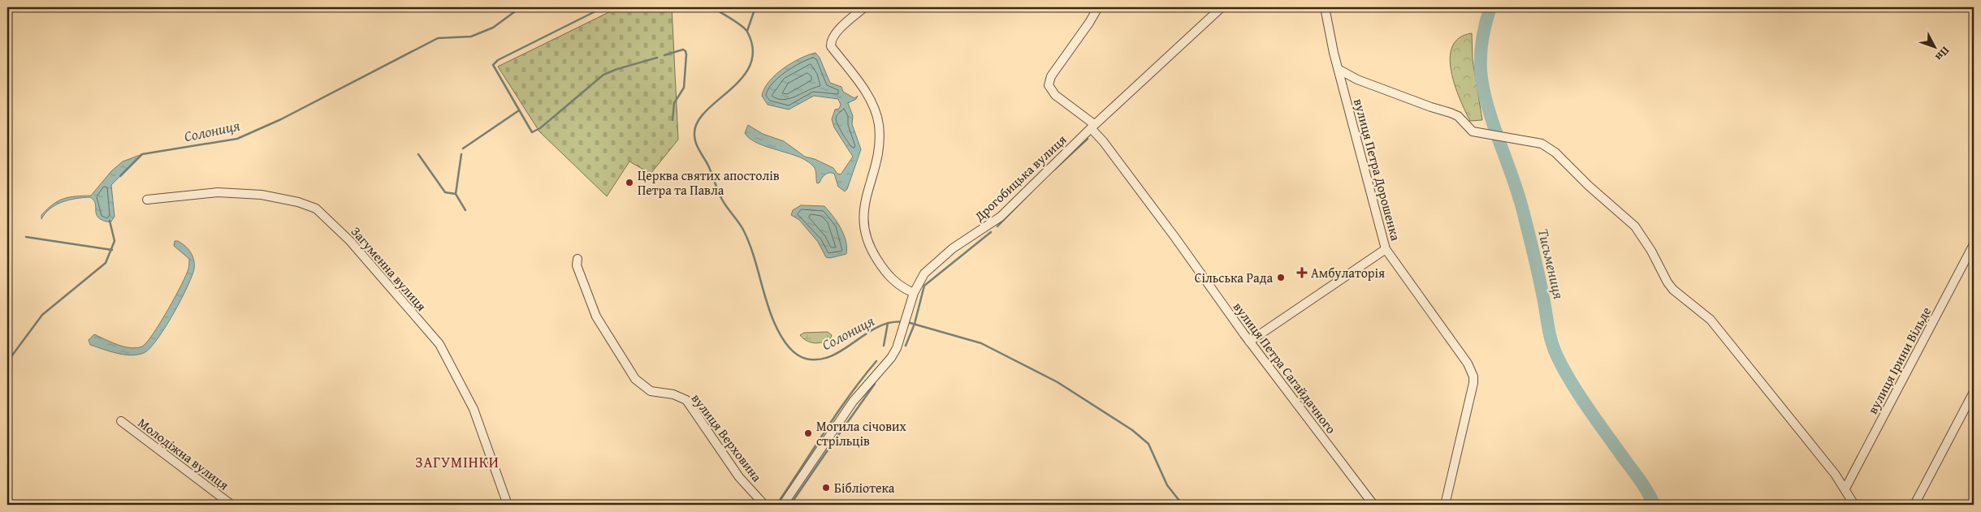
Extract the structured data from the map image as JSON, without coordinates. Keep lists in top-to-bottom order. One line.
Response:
{"streets":{"street":["вулиця Петра Дорошенка","Дрогобицька вулиця","Загуменна вулиця","вулиця Ірини Вільде","вулиця Петра Сагайдачного","вулиця Верховина","Молодіжна вулиця"]},"crossings":[["Дрогобицька вулиця","вулиця Петра Сагайдачного"]],"districts":["ЗАГУМІНКИ"],"water":["Солониця","Тисьмениця"],"places":{"other":["Церква святих апостолів Петра та Павла","Сільська Рада","Могила січових стрільців","Бібліотека"],"health":["Амбулаторія"]},"north":"bottom right"}
